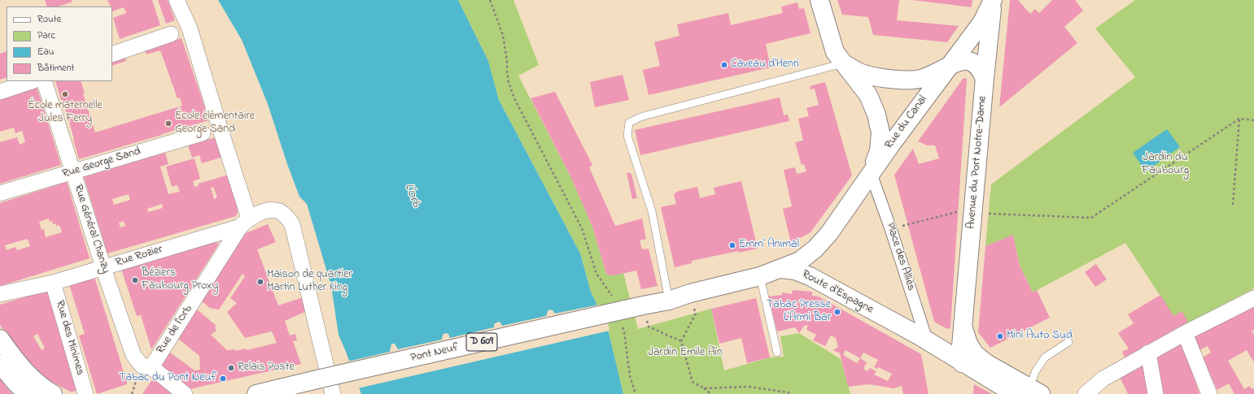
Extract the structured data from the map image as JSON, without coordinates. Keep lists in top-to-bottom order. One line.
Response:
{"streets":{"main road":["Rue du Canal","Avenue du Port Notre-Dame","Route d'Espagne","D 609","Pont Neuf"],"street":["Rue George Sand","Rue Général Chanzy","Rue Rozier","Place des Alliés","Rue de l'Orb","Rue des Minimes"]},"crossings":[["Rue du Canal","Avenue du Port Notre-Dame"],["Rue du Canal","Place des Alliés"],["Rue du Canal","Route d'Espagne"],["Avenue du Port Notre-Dame","Route d'Espagne"],["Rue George Sand","Rue Général Chanzy"],["Rue Général Chanzy","Rue Rozier"],["Rue Général Chanzy","Rue de l'Orb"],["Rue Rozier","Rue de l'Orb"],["Rue Rozier","Rue des Minimes"],["Place des Alliés","Route d'Espagne"],["Route d'Espagne","Pont Neuf"]],"water":["L'Orb"],"parks":["Jardin du Faubourg","Jardin Emile Aïn"],"places":["Caveau d'Henri","École maternelle Jules Ferry","École élémentaire George Sand","Emm' Animal","Béziers Faubourg Proxy","Maison de quartier Martin Luther King","Tabac Presse L'Armi Bar","Mini Auto Sud","Relais Poste","Tabac du Pont Neuf"],"legend":["Route","Parc","Eau","Bâtiment"]}
